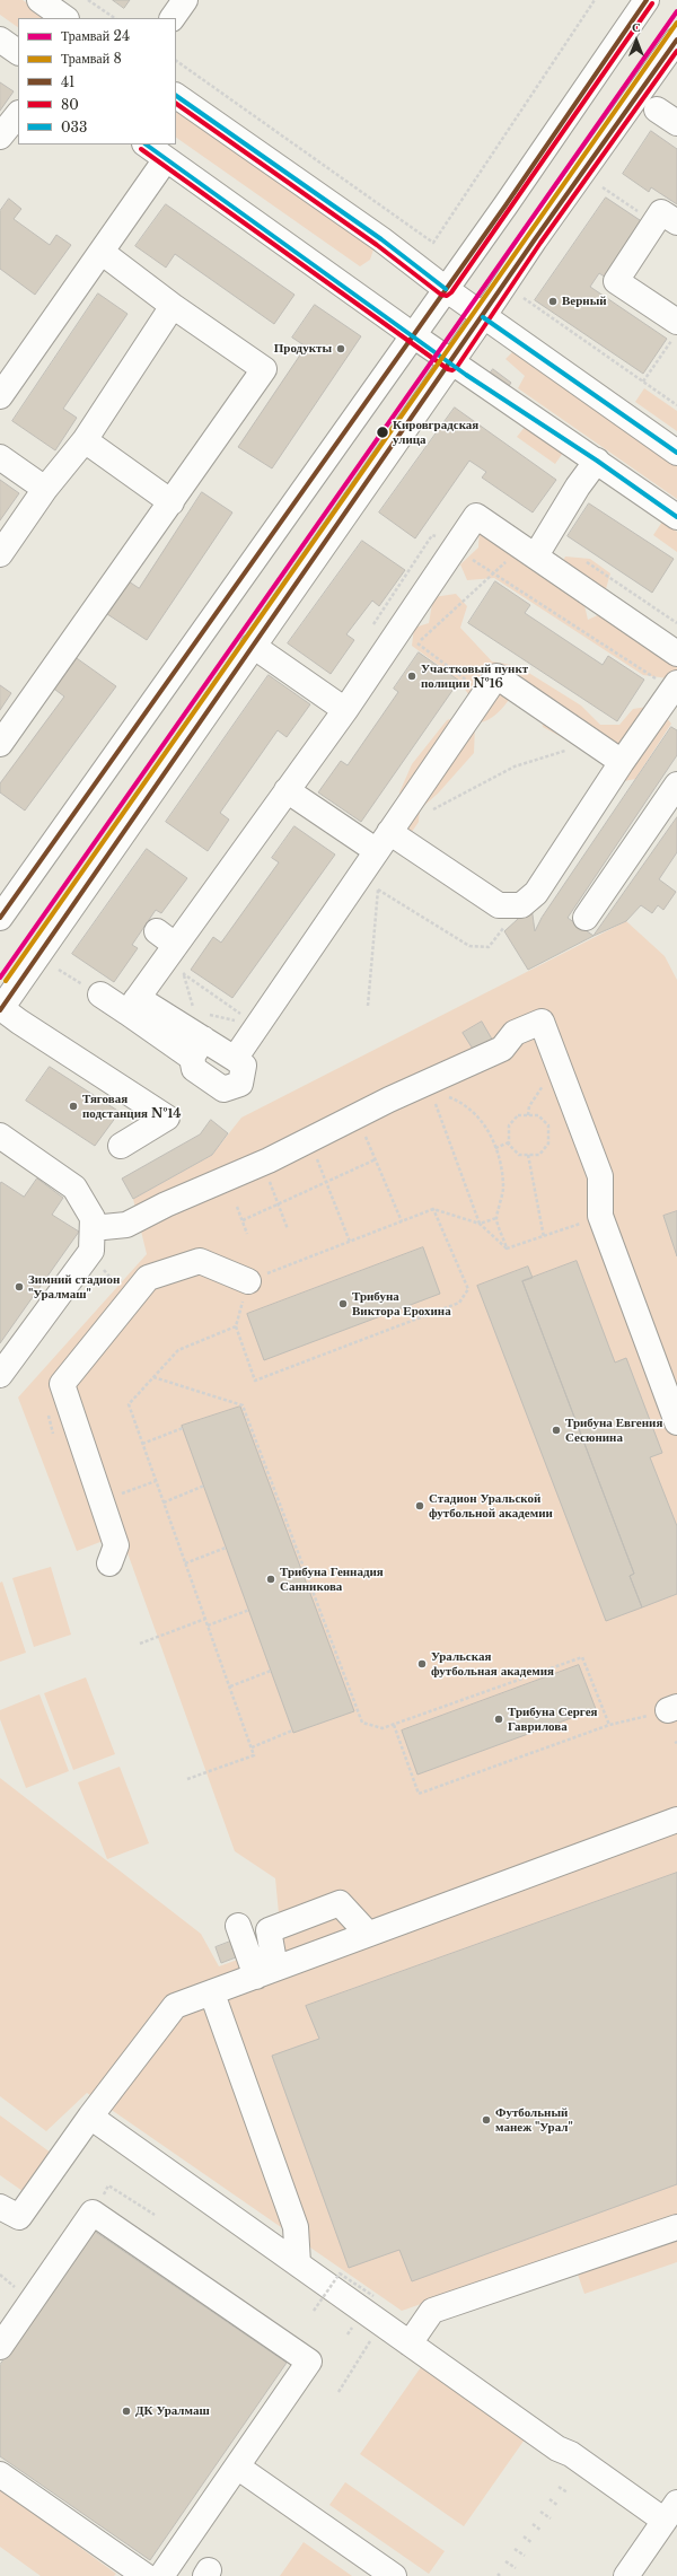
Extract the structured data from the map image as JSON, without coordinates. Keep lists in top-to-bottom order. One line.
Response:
{"places":["Верный","Продукты","Кировградская улица","Участковый пункт полиции №16","Тяговая подстанция №14","Зимний стадион \"Уралмаш\"","Трибуна Виктора Ерохина","Трибуна Евгения Сесюнина","Стадион Уральской футбольной академии","Трибуна Геннадия Санникова","Уральская футбольная академия","Трибуна Сергея Гаврилова","Футбольный манеж \"Урал\"","ДК Уралмаш"],"lines":["transit line 41","transit line 80","tram line 24","tram line 8","transit line 033"],"legend":["Трамвай 24","Трамвай 8","41","80","033"],"north":"top"}
